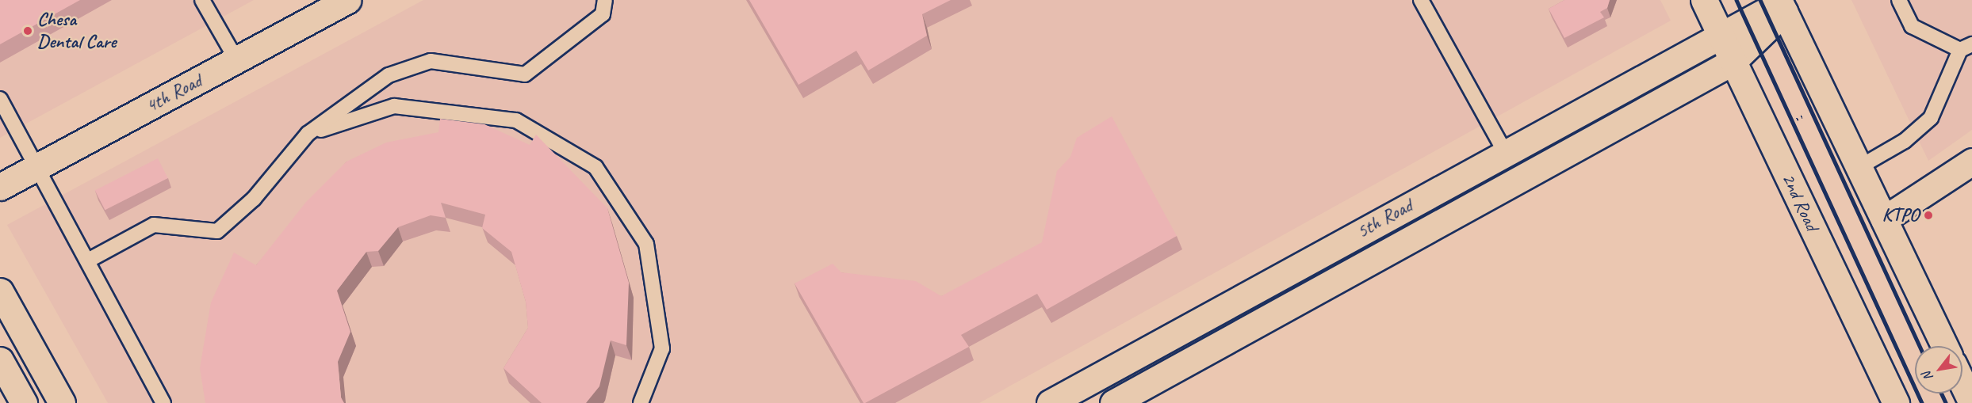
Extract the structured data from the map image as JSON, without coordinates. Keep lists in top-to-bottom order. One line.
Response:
{"streets":{"street":["4th Road","2nd Road","5th Road"]},"crossings":[["2nd Road","5th Road"]],"places":["Chesa Dental Care","KTPO"],"north":"bottom left"}
